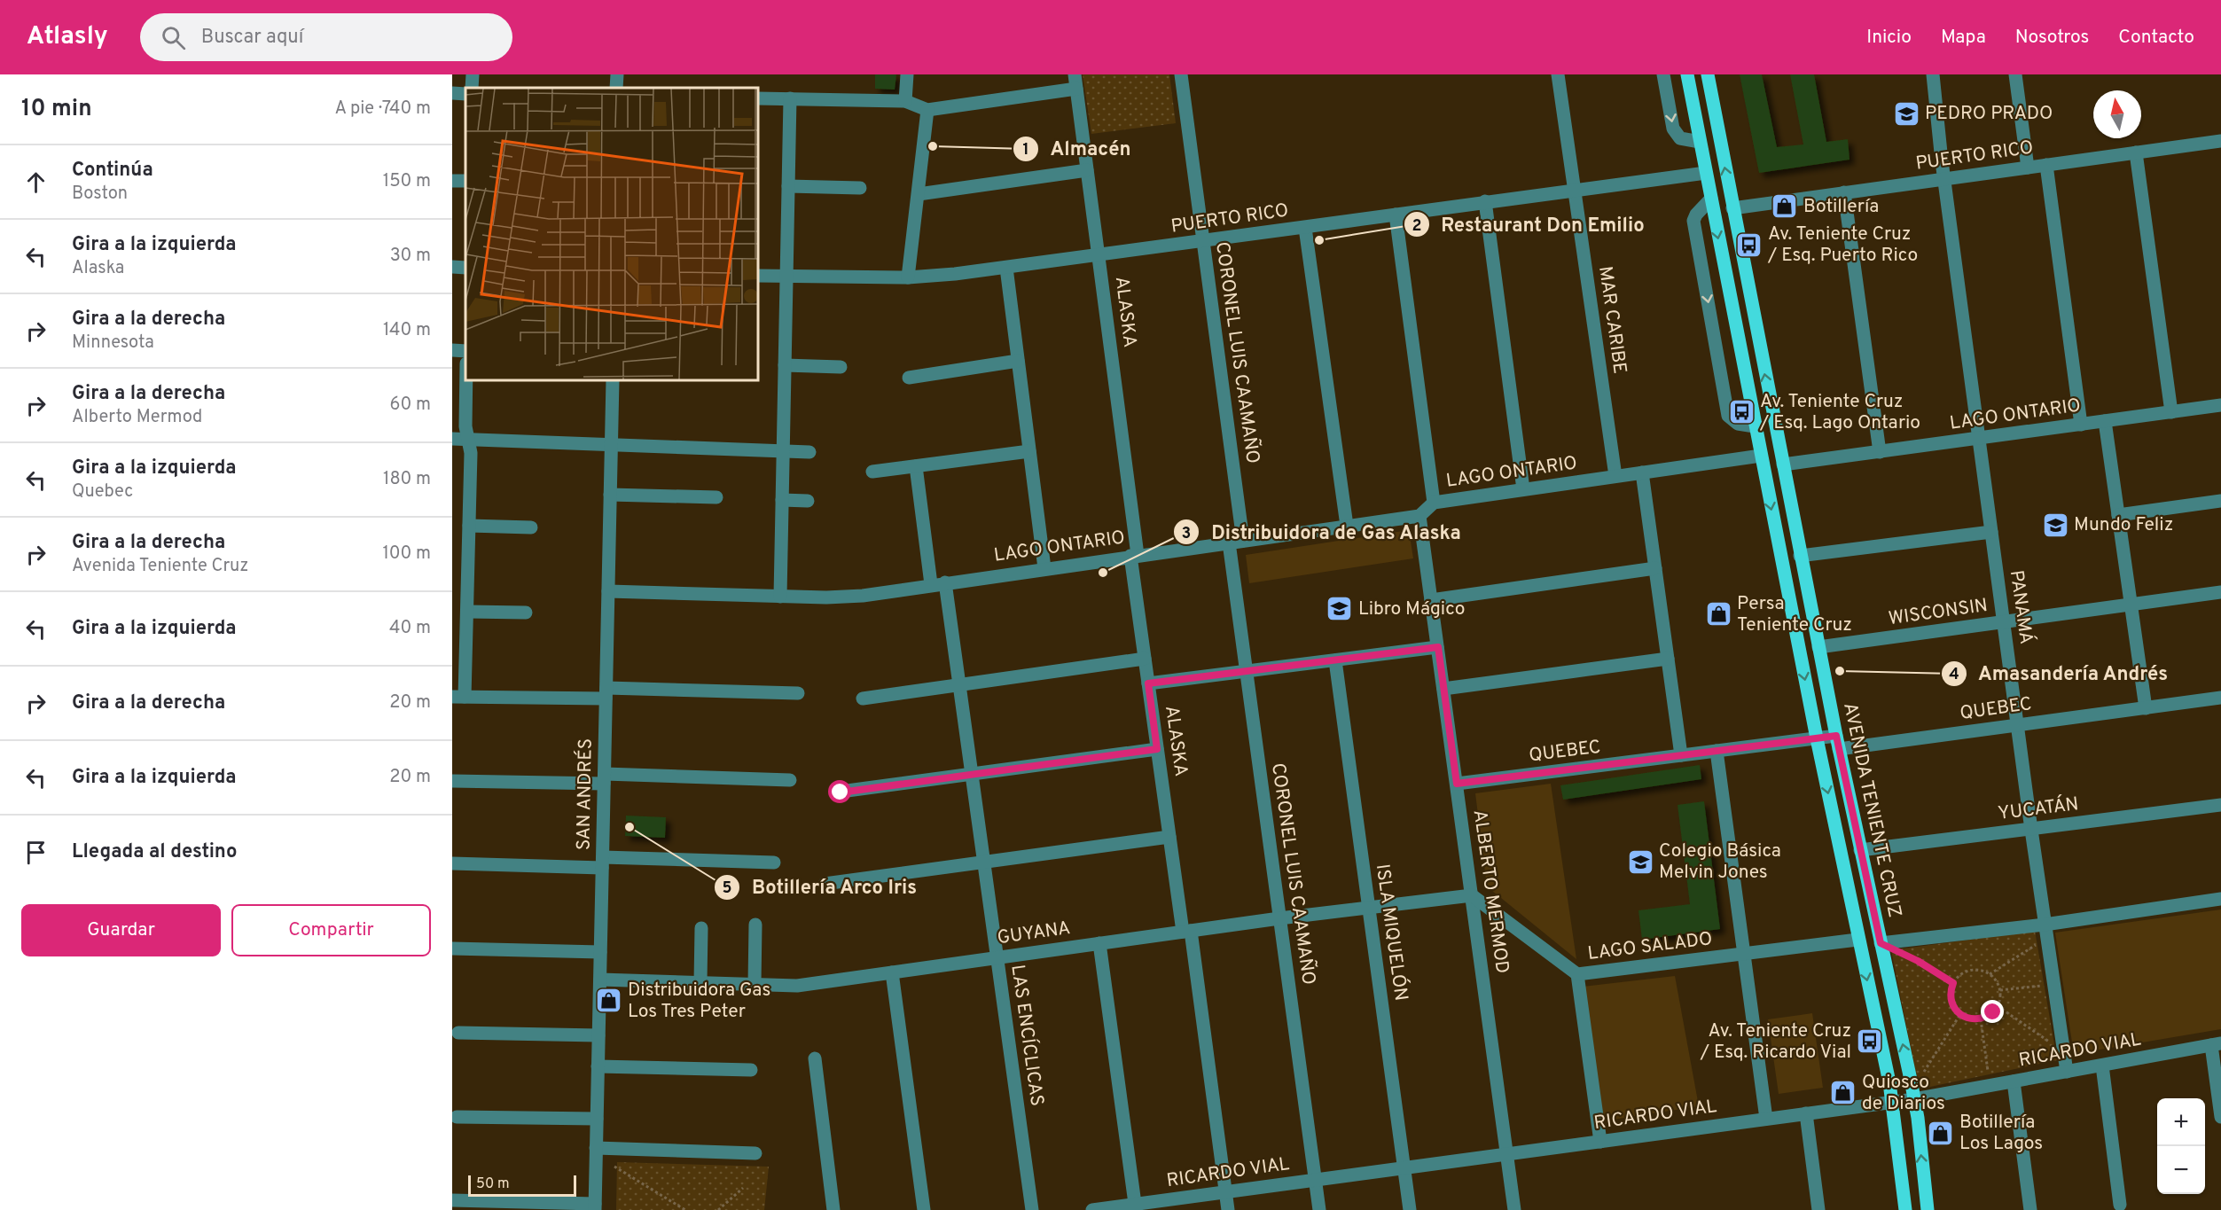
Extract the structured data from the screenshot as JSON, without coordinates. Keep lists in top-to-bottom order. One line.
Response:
{"streets":{"main road":["AVENIDA TENIENTE CRUZ"],"street":["PUERTO RICO","ALASKA","MAR CARIBE","CORONEL LUIS CAAMAÑO","LAGO ONTARIO","PANAMÁ","WISCONSIN","QUEBEC","SAN ANDRÉS","YUCATÁN","ALBERTO MERMOD","ISLA MIQUELÓN","GUYANA","LAGO SALADO","LAS ENCÍCLICAS","RICARDO VIAL"]},"crossings":[["PUERTO RICO","ALASKA"],["PUERTO RICO","MAR CARIBE"],["PUERTO RICO","CORONEL LUIS CAAMAÑO"],["PUERTO RICO","PANAMÁ"],["PUERTO RICO","AVENIDA TENIENTE CRUZ"],["ALASKA","LAGO ONTARIO"],["ALASKA","GUYANA"],["ALASKA","RICARDO VIAL"],["MAR CARIBE","LAGO ONTARIO"],["CORONEL LUIS CAAMAÑO","LAGO ONTARIO"],["CORONEL LUIS CAAMAÑO","GUYANA"],["CORONEL LUIS CAAMAÑO","RICARDO VIAL"],["LAGO ONTARIO","PANAMÁ"],["LAGO ONTARIO","SAN ANDRÉS"],["LAGO ONTARIO","AVENIDA TENIENTE CRUZ"],["LAGO ONTARIO","ALBERTO MERMOD"],["LAGO ONTARIO","LAS ENCÍCLICAS"],["PANAMÁ","WISCONSIN"],["PANAMÁ","QUEBEC"],["PANAMÁ","YUCATÁN"],["PANAMÁ","RICARDO VIAL"],["WISCONSIN","AVENIDA TENIENTE CRUZ"],["QUEBEC","AVENIDA TENIENTE CRUZ"],["QUEBEC","ALBERTO MERMOD"],["SAN ANDRÉS","GUYANA"],["YUCATÁN","AVENIDA TENIENTE CRUZ"],["AVENIDA TENIENTE CRUZ","LAGO SALADO"],["AVENIDA TENIENTE CRUZ","RICARDO VIAL"],["ALBERTO MERMOD","GUYANA"],["ALBERTO MERMOD","LAGO SALADO"],["ALBERTO MERMOD","RICARDO VIAL"],["ISLA MIQUELÓN","GUYANA"],["ISLA MIQUELÓN","RICARDO VIAL"],["GUYANA","LAGO SALADO"],["GUYANA","LAS ENCÍCLICAS"]],"places":{"school or university":["PEDRO PRADO","Mundo Feliz","Libro Mágico","Colegio Básica Melvin Jones"],"other":["Almacén","Restaurant Don Emilio","Distribuidora de Gas Alaska","Amasandería Andrés","Botillería Arco Iris"],"shop":["Botillería","Persa Teniente Cruz","Distribuidora Gas Los Tres Peter","Quiosco de Diarios","Botillería Los Lagos"],"bus stop":["Av. Teniente Cruz / Esq. Puerto Rico","Av. Teniente Cruz / Esq. Lago Ontario","Av. Teniente Cruz / Esq. Ricardo Vial"]},"scale_bar":"50 m","north":"top","page":{"header":"Atlasly","search":"Buscar aquí","nav":["Inicio","Mapa","Nosotros","Contacto"],"heading":["10 min","A pie · 740 m"],"list":[["Continúa","Boston","150 m"],["Gira a la izquierda","Alaska","30 m"],["Gira a la derecha","Minnesota","140 m"],["Gira a la derecha","Alberto Mermod","60 m"],["Gira a la izquierda","Quebec","180 m"],["Gira a la derecha","Avenida Teniente Cruz","100 m"],["Gira a la izquierda","40 m"],["Gira a la derecha","20 m"],["Gira a la izquierda","20 m"],"Llegada al destino"],"buttons":["Guardar","Compartir"],"map_buttons":["+","−"],"scale":"50 m"}}
